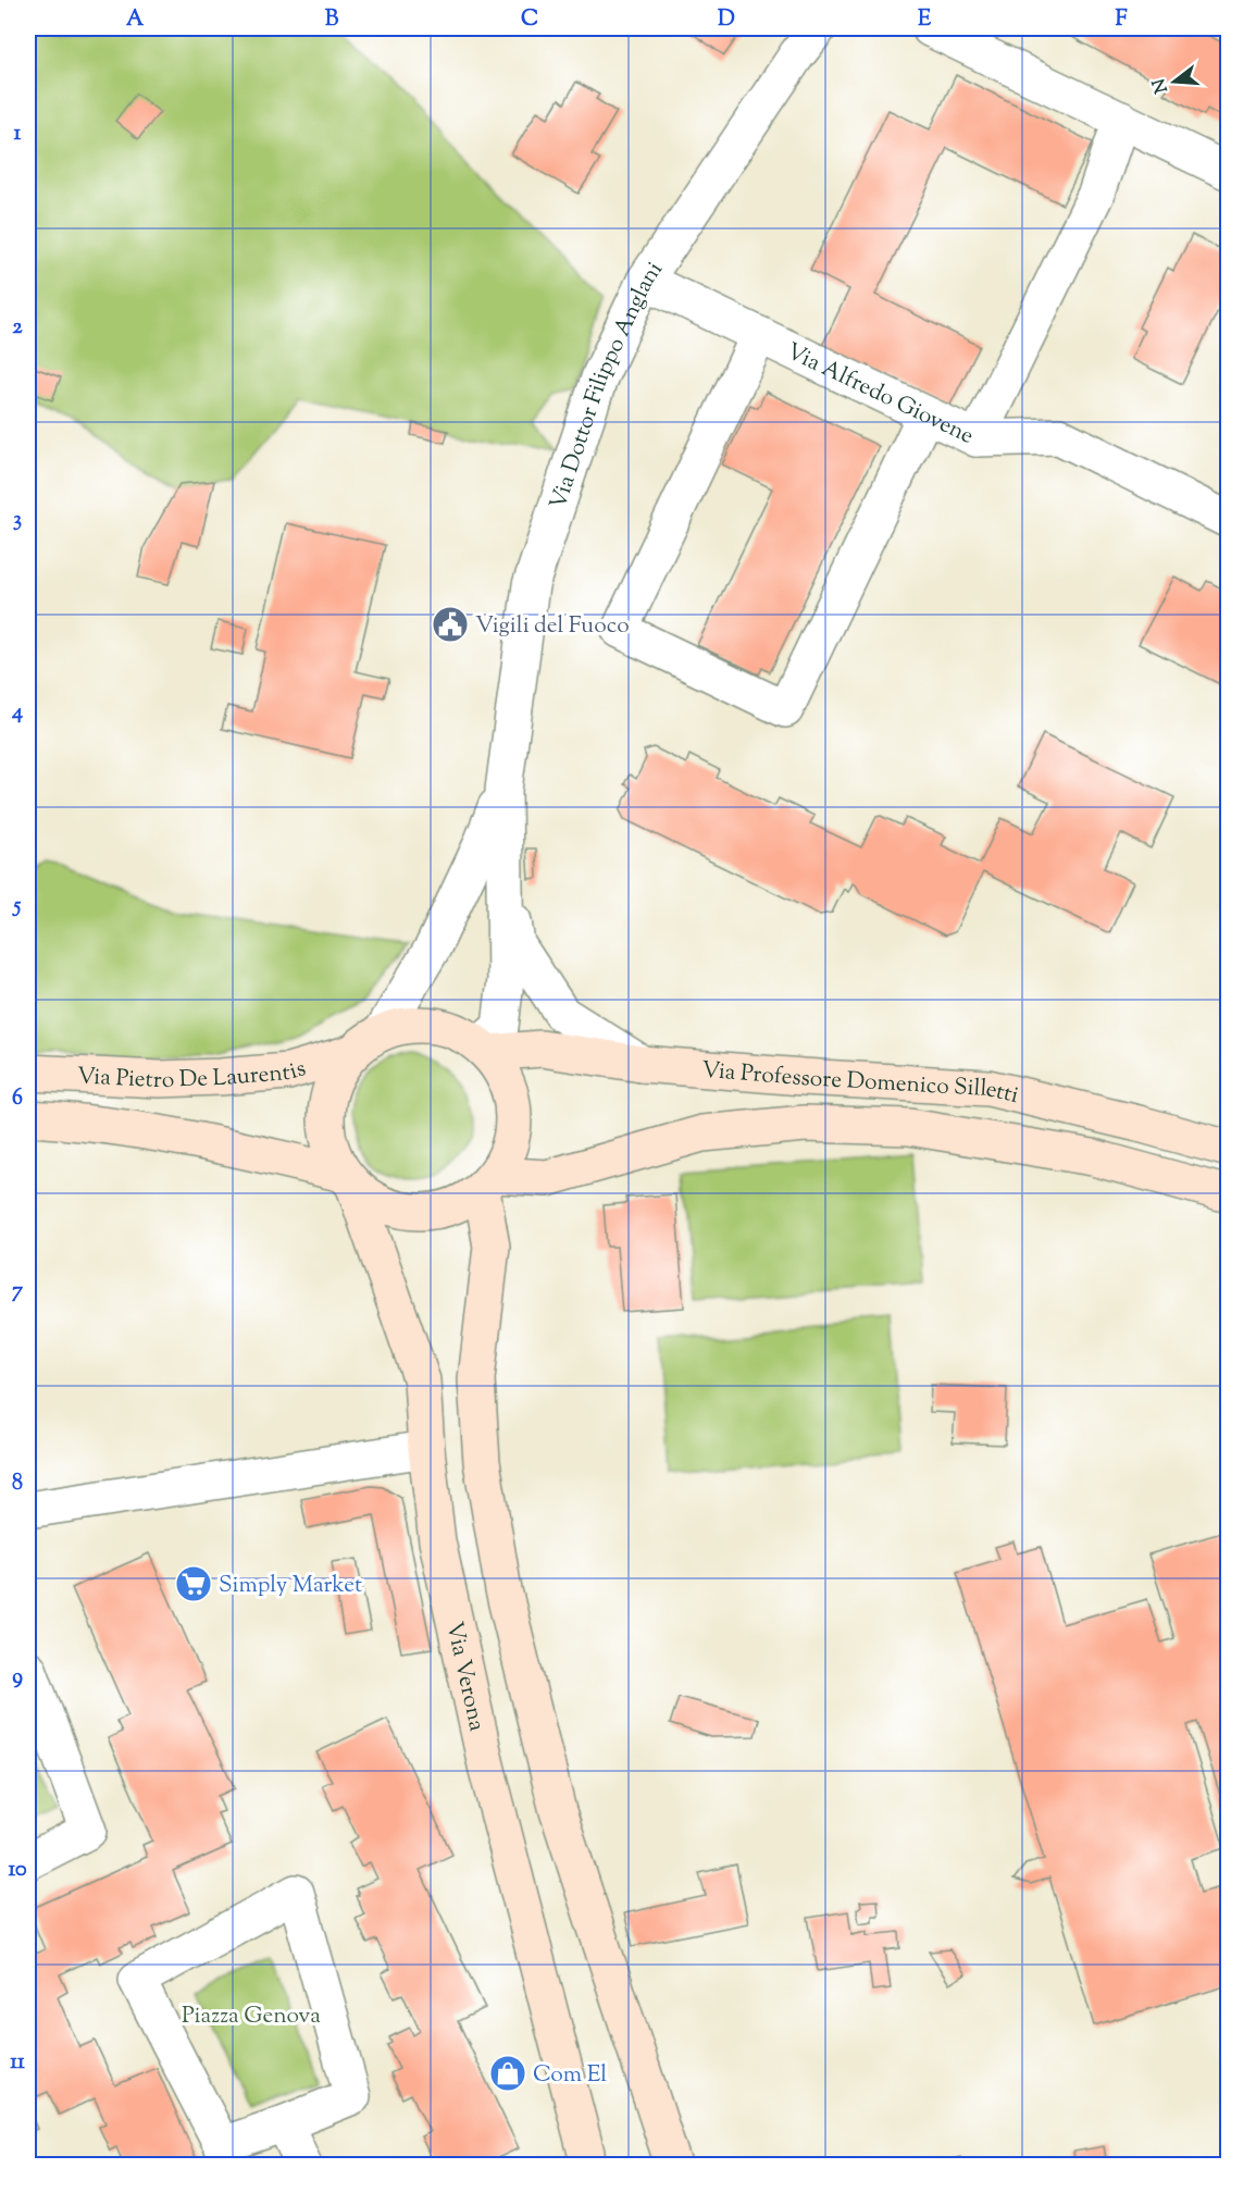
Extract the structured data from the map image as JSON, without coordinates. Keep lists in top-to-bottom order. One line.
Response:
{"streets":{"main road":["Via Pietro De Laurentis","Via Professore Domenico Silletti","Via Verona"],"street":["Via Dottor Filippo Anglani","Via Alfredo Giovene"]},"crossings":[["Via Dottor Filippo Anglani","Via Alfredo Giovene"],["Via Pietro De Laurentis","Via Professore Domenico Silletti"],["Via Pietro De Laurentis","Via Verona"],["Via Professore Domenico Silletti","Via Verona"]],"parks":["Piazza Genova"],"places":{"public building":["Vigili del Fuoco"],"supermarket":["Simply Market"],"shop":["Com El"]},"north":"left","grid":{"columns":["A","B","C","D","E","F"],"rows":["1","2","3","4","5","6","7","8","9","10","11"]}}
